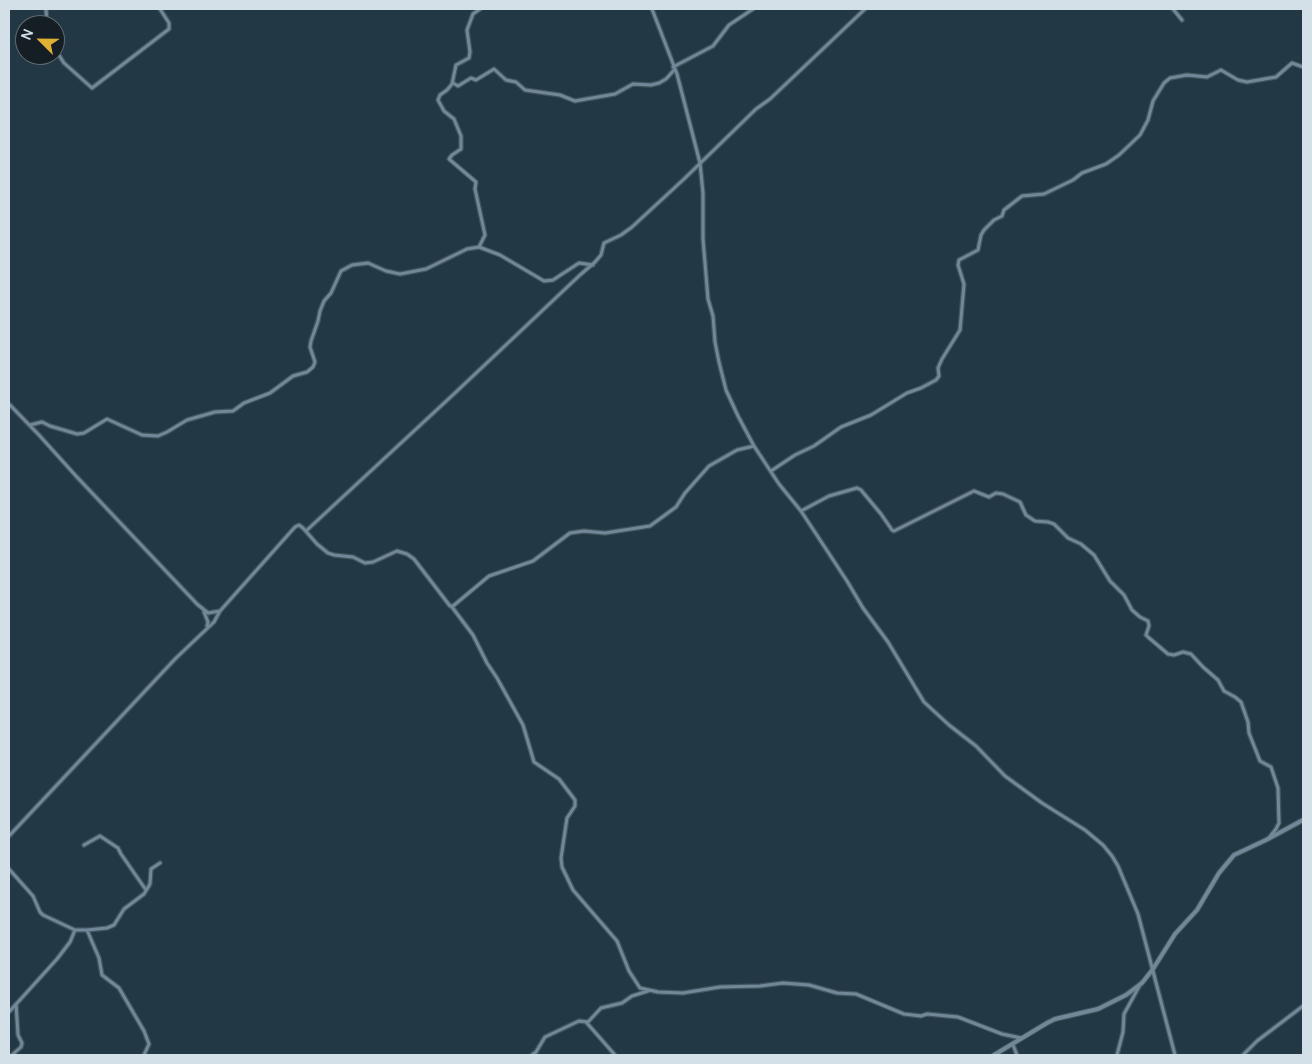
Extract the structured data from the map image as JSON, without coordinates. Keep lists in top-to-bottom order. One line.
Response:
{"north":"top left"}
